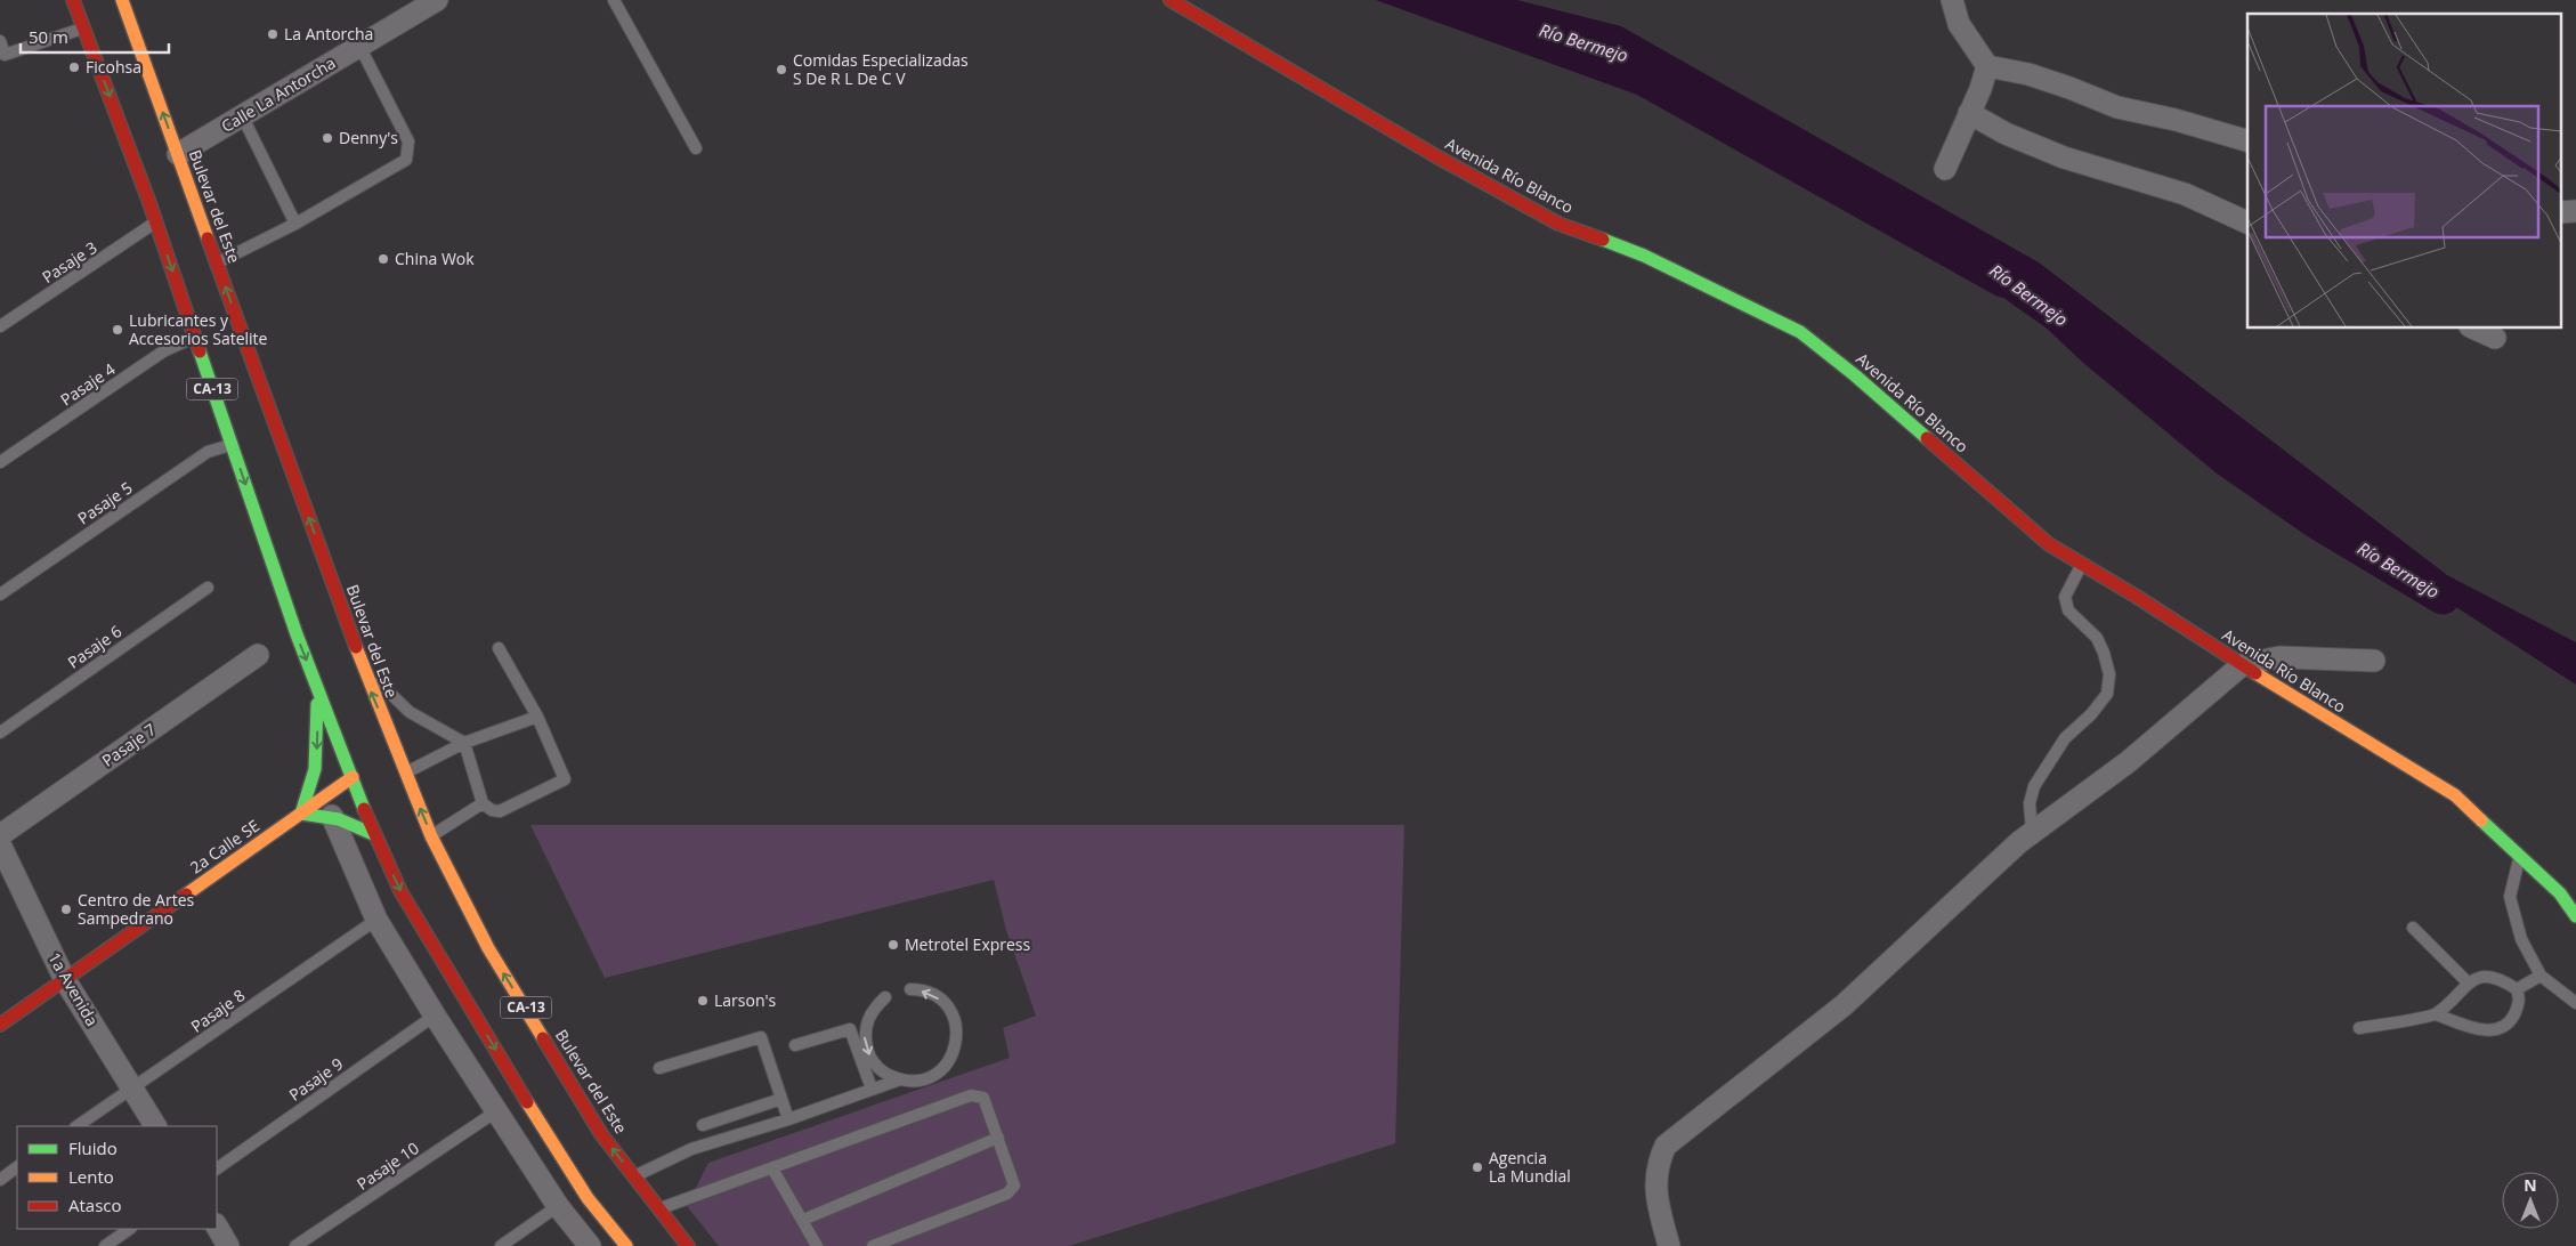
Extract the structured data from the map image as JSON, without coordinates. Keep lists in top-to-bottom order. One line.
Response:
{"streets":{"main road":["Avenida Río Blanco","Bulevar del Este","CA-13","2a Calle SE"],"street":["Calle La Antorcha","Pasaje 7","1a Avenida"],"lane":["Pasaje 3","Pasaje 4","Pasaje 5","Pasaje 6","Pasaje 8","Pasaje 9","Pasaje 10"]},"crossings":[["Calle La Antorcha","Bulevar del Este"],["Pasaje 3","CA-13"],["Pasaje 4","CA-13"],["CA-13","Pasaje 5"],["CA-13","2a Calle SE"],["2a Calle SE","1a Avenida"],["1a Avenida","Pasaje 8"]],"water":["Río Bermejo"],"places":["La Antorcha","Ficohsa","Comidas Especializadas S De R L De C V","Denny's","China Wok","Lubricantes y Accesorios Satelite","Centro de Artes Sampedrano","Metrotel Express","Larson's","Agencia La Mundial"],"legend":["Fluido","Lento","Atasco"],"scale_bar":"50 m","north":"top"}
